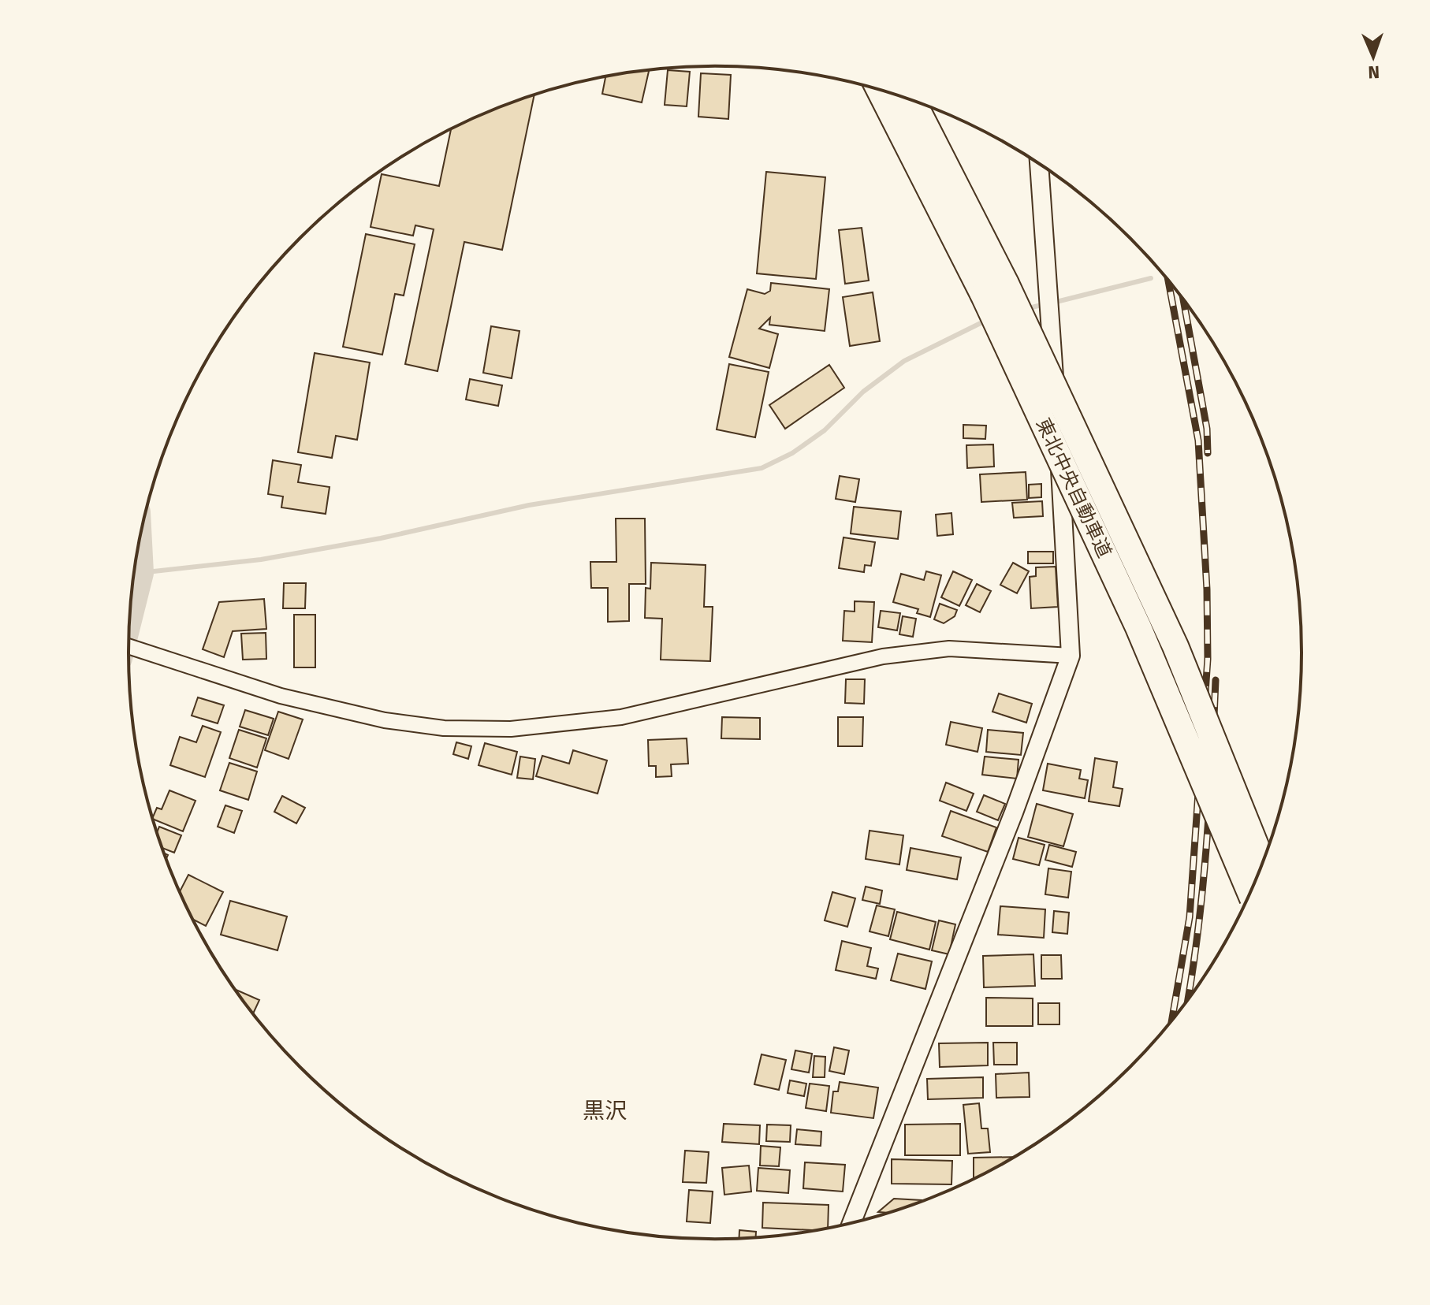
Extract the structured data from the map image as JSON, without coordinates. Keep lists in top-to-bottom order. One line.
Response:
{"streets":{"highway":["東北中央自動車道"]},"districts":["黒沢"],"north":"bottom"}
